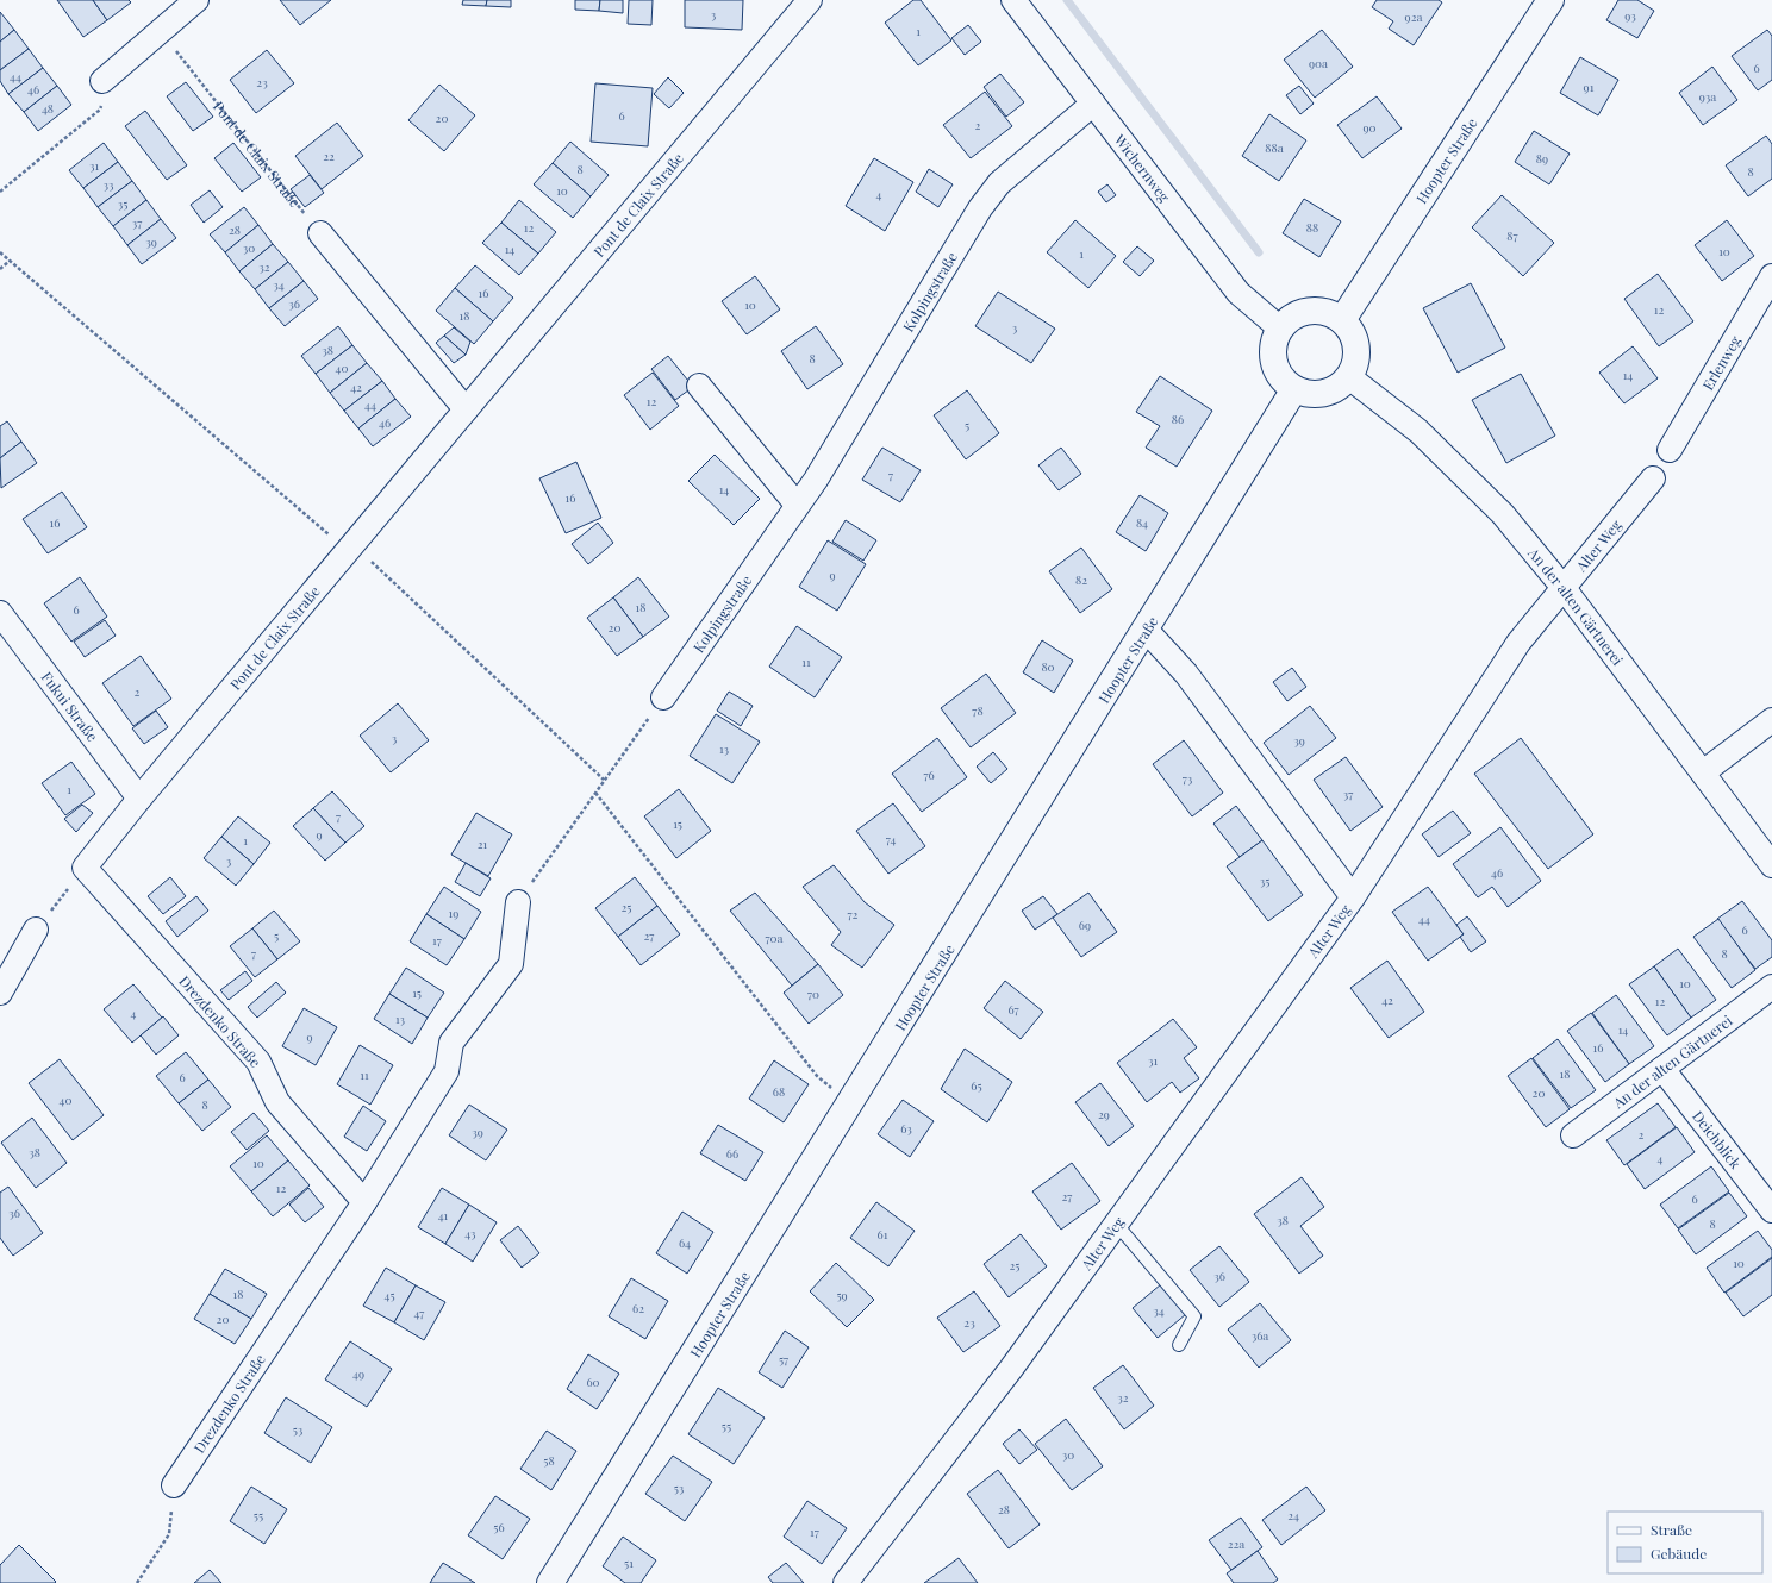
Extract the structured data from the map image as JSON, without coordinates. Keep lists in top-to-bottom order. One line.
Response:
{"streets":{"street":["Pont de Claix Straße","Hoopter Straße","Wichernweg","Kolpingstraße","Erlenweg","Alter Weg","An der alten Gärtnerei","Fukui Straße","Drezdenko Straße","Deichblick"]},"crossings":[["Pont de Claix Straße","Fukui Straße"],["Pont de Claix Straße","Drezdenko Straße"],["Hoopter Straße","Wichernweg"],["Hoopter Straße","Alter Weg"],["Hoopter Straße","An der alten Gärtnerei"],["Wichernweg","Kolpingstraße"],["Wichernweg","An der alten Gärtnerei"],["Alter Weg","An der alten Gärtnerei"],["An der alten Gärtnerei","Deichblick"]],"house_numbers":["3","93","92a","1","90a","6","44","23","91","46","93a","48","6","20","2","90","88a","22","89","31","8","8","33","10","4","35","37","12","88","28","87","39","30","14","10","1","32","34","16","36","10","12","18","3","38","8","40","14","42","12","44","86","46","5","7","14","16","16","84","9","82","18","6","20","11","80","2","78","3","39","13","76","73","1","37","7","15","9","74","1","21","3","46","35","25","19","72","44","69","6","5","27","70a","17","7","8","10","15","70","42","12","67","4","13","14","9","16","31","18","11","6","65","68","20","40","8","29","63","39","2","38","66","4","10","12","27","6","36","41","38","8","43","61","64","10","25","36","18","45","59","62","34","47","20","23","36a","57","49","60","32","55","53","30","58","53","28","55","24","56","17","22a","51"],"legend":["Straße","Gebäude"]}
